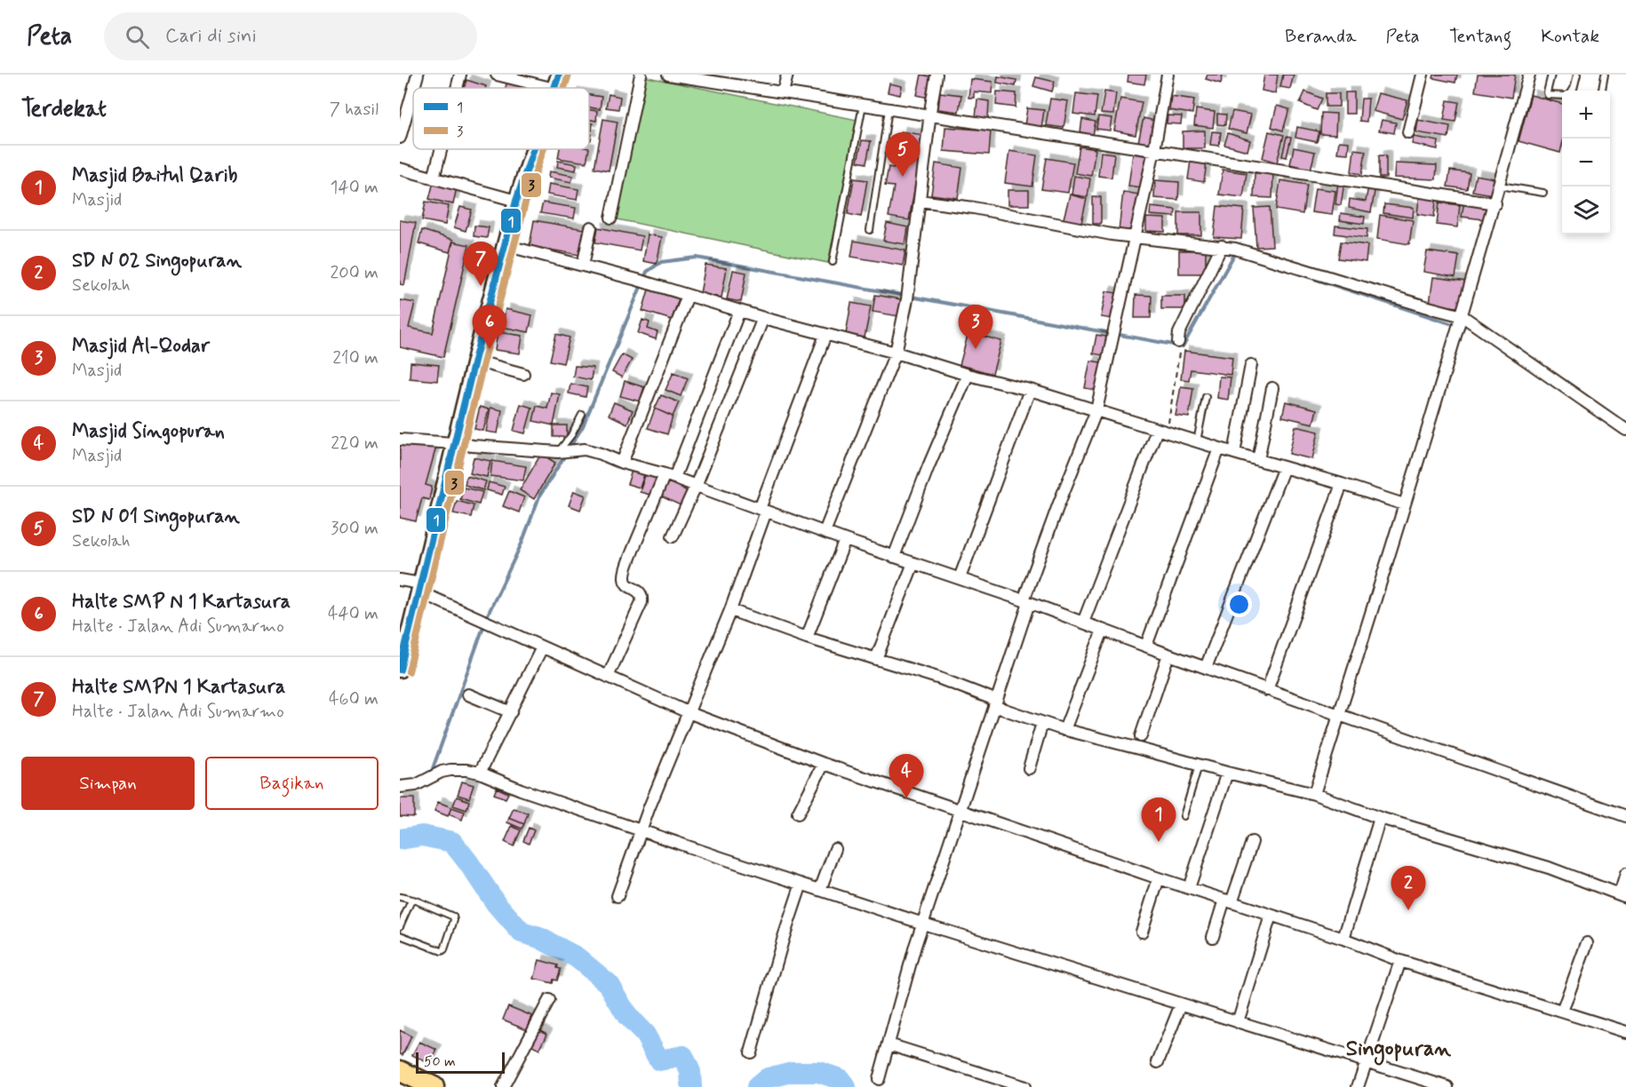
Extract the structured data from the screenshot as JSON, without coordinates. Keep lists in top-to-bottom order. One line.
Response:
{"districts":["Singopuran"],"lines":["transit line 1","transit line 3"],"legend":["1","3"],"scale_bar":"50 m","page":{"header":"Peta","search":"Cari di sini","nav":["Beranda","Peta","Tentang","Kontak"],"heading":["Terdekat","7 hasil"],"map_buttons":["+","−"],"pins":["5","7","3","6","4","1","2"],"list":[{"mark":"1","name":"Masjid Baitul Qarib","note":"Masjid","value":"140 m"},{"mark":"2","name":"SD N 02 Singopuran","note":"Sekolah","value":"200 m"},{"mark":"3","name":"Masjid Al-Qodar","note":"Masjid","value":"210 m"},{"mark":"4","name":"Masjid Singopuran","note":"Masjid","value":"220 m"},{"mark":"5","name":"SD N 01 Singopuran","note":"Sekolah","value":"300 m"},{"mark":"6","name":"Halte SMP N 1 Kartasura","note":"Halte · Jalan Adi Sumarmo","value":"440 m"},{"mark":"7","name":"Halte SMPN 1 Kartasura","note":"Halte · Jalan Adi Sumarmo","value":"460 m"}],"buttons":["Simpan","Bagikan"],"scale":"50 m"}}
